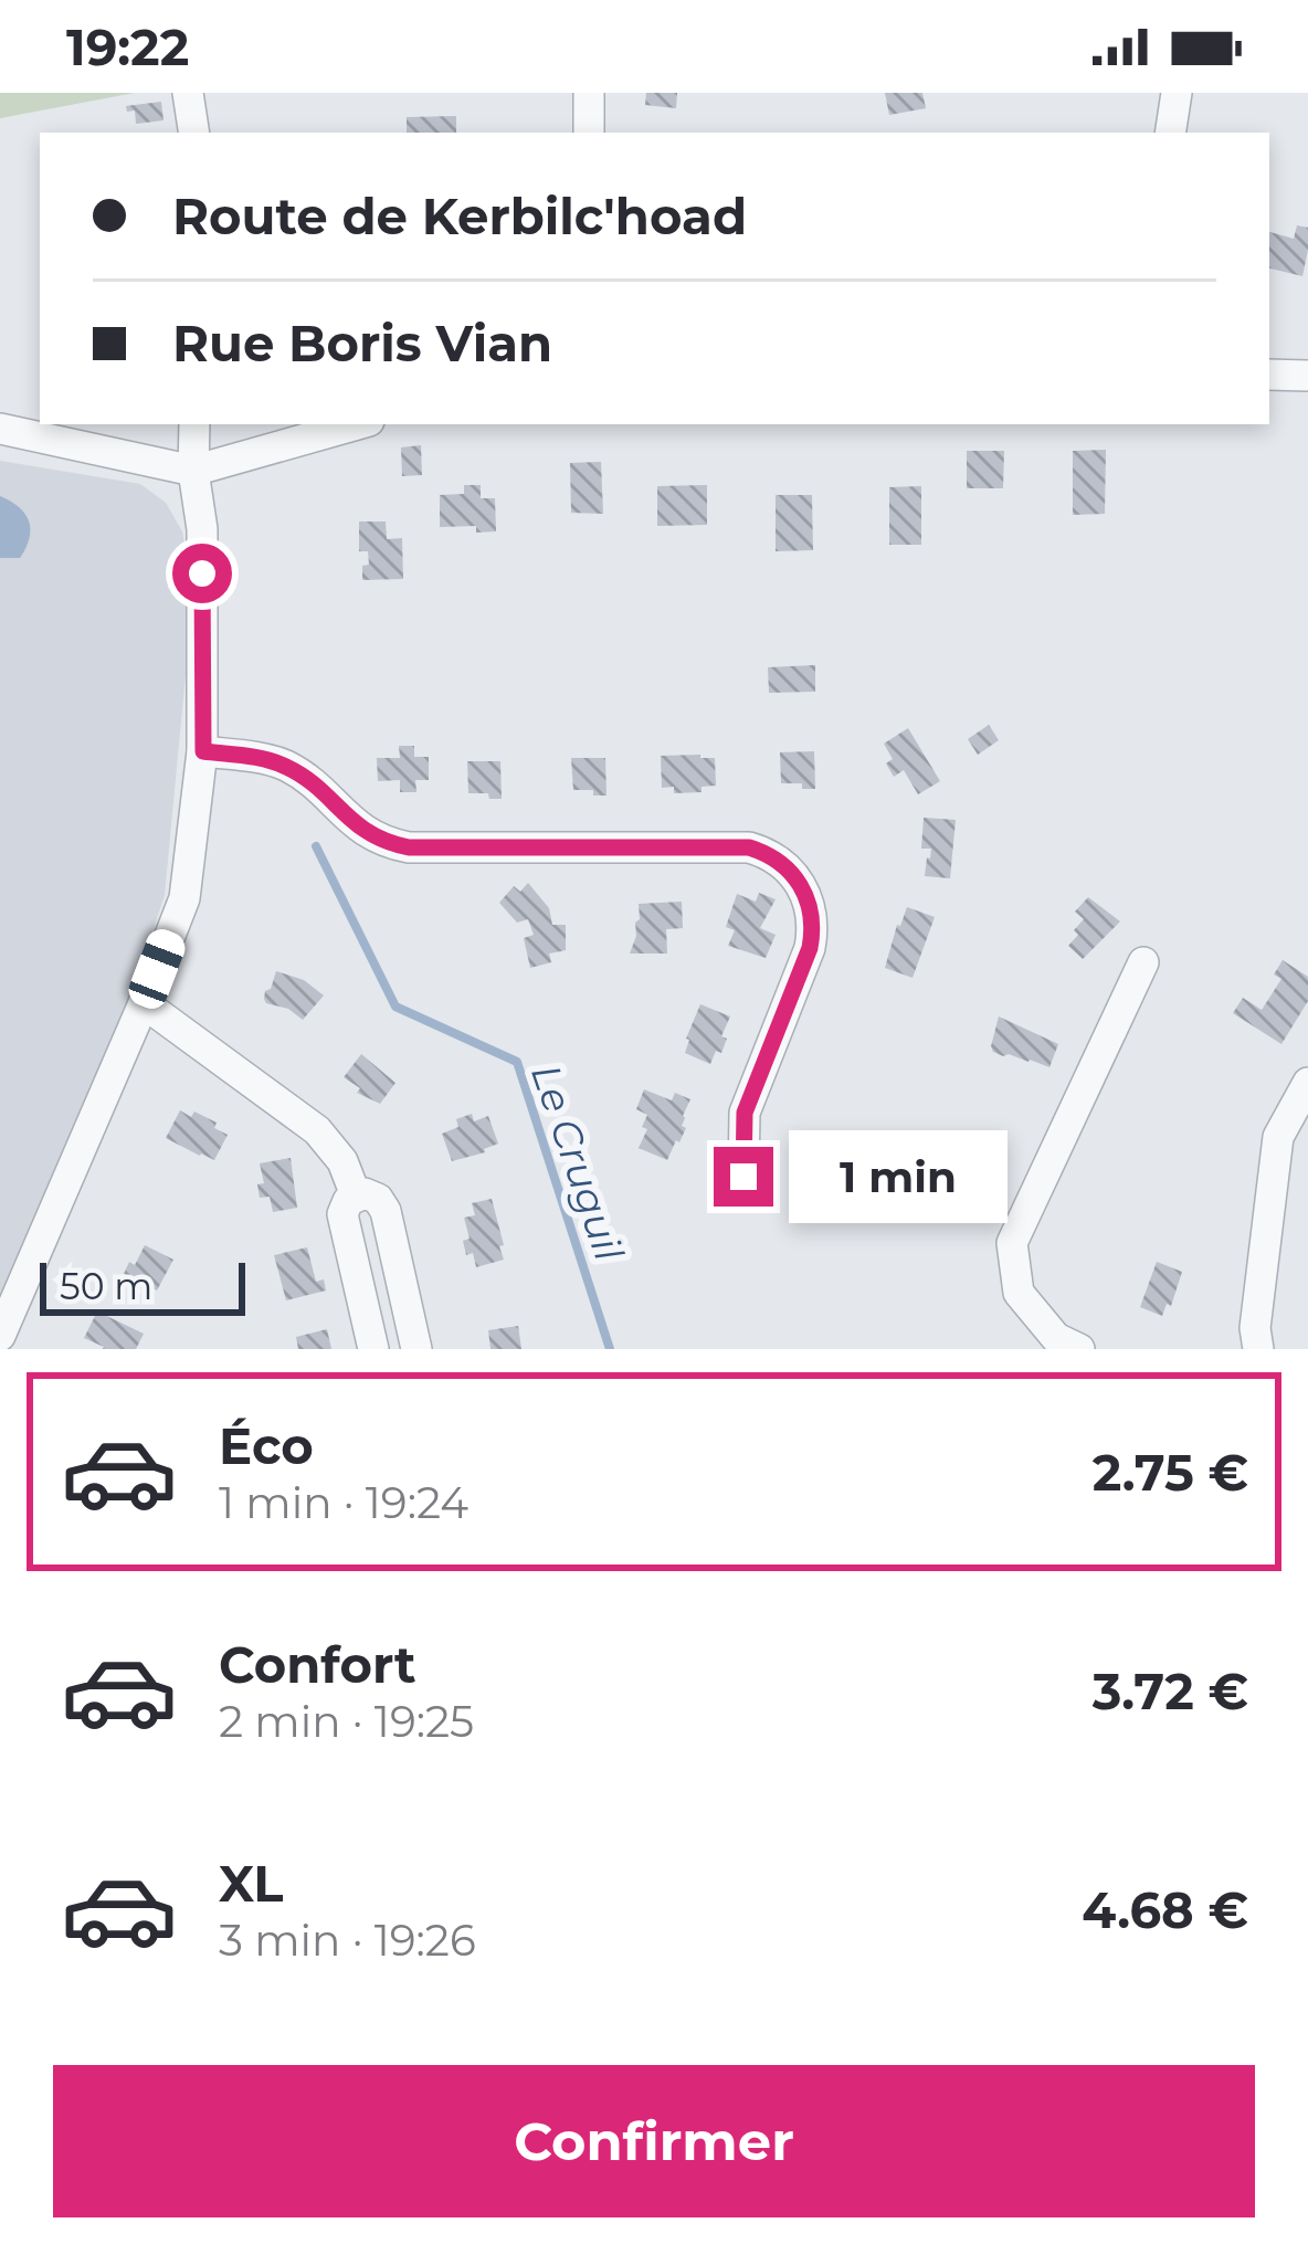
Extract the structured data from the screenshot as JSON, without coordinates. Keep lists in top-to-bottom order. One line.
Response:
{"water":["Le Cruguil"],"scale_bar":"50 m","page":{"status":"19:22","banner":["Route de Kerbilc'hoad","Rue Boris Vian"],"bubble":"1 min","scale":"50 m","list":[{"name":"Éco","note":"1 min · 19:24","value":"2.75 €"},{"name":"Confort","note":"2 min · 19:25","value":"3.72 €"},{"name":"XL","note":"3 min · 19:26","value":"4.68 €"}],"buttons":"Confirmer"}}
